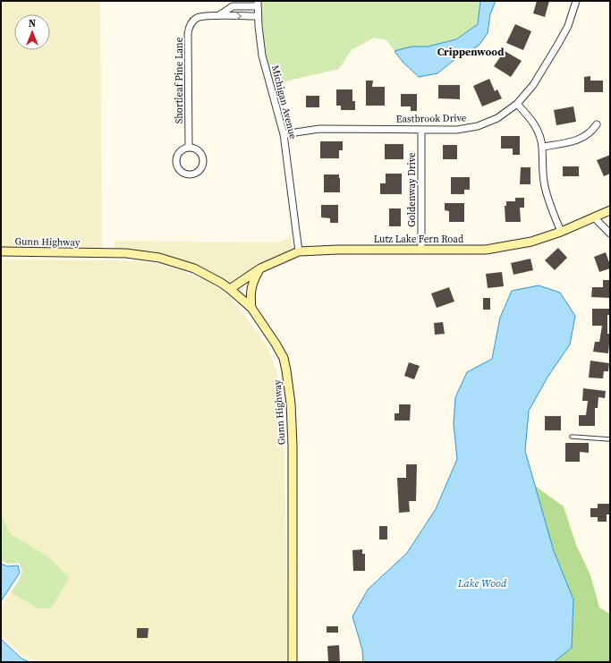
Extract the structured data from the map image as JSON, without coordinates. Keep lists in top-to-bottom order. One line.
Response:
{"streets":{"main road":["Lutz Lake Fern Road","Gunn Highway"],"street":["Shortleaf Pine Lane","Michigan Avenue","Eastbrook Drive","Goldenway Drive"]},"crossings":[["Shortleaf Pine Lane","Michigan Avenue"],["Michigan Avenue","Eastbrook Drive"],["Michigan Avenue","Lutz Lake Fern Road"],["Eastbrook Drive","Goldenway Drive"],["Goldenway Drive","Lutz Lake Fern Road"],["Lutz Lake Fern Road","Gunn Highway"]],"districts":["Crippenwood"],"water":["Lake Wood"],"north":"top"}
